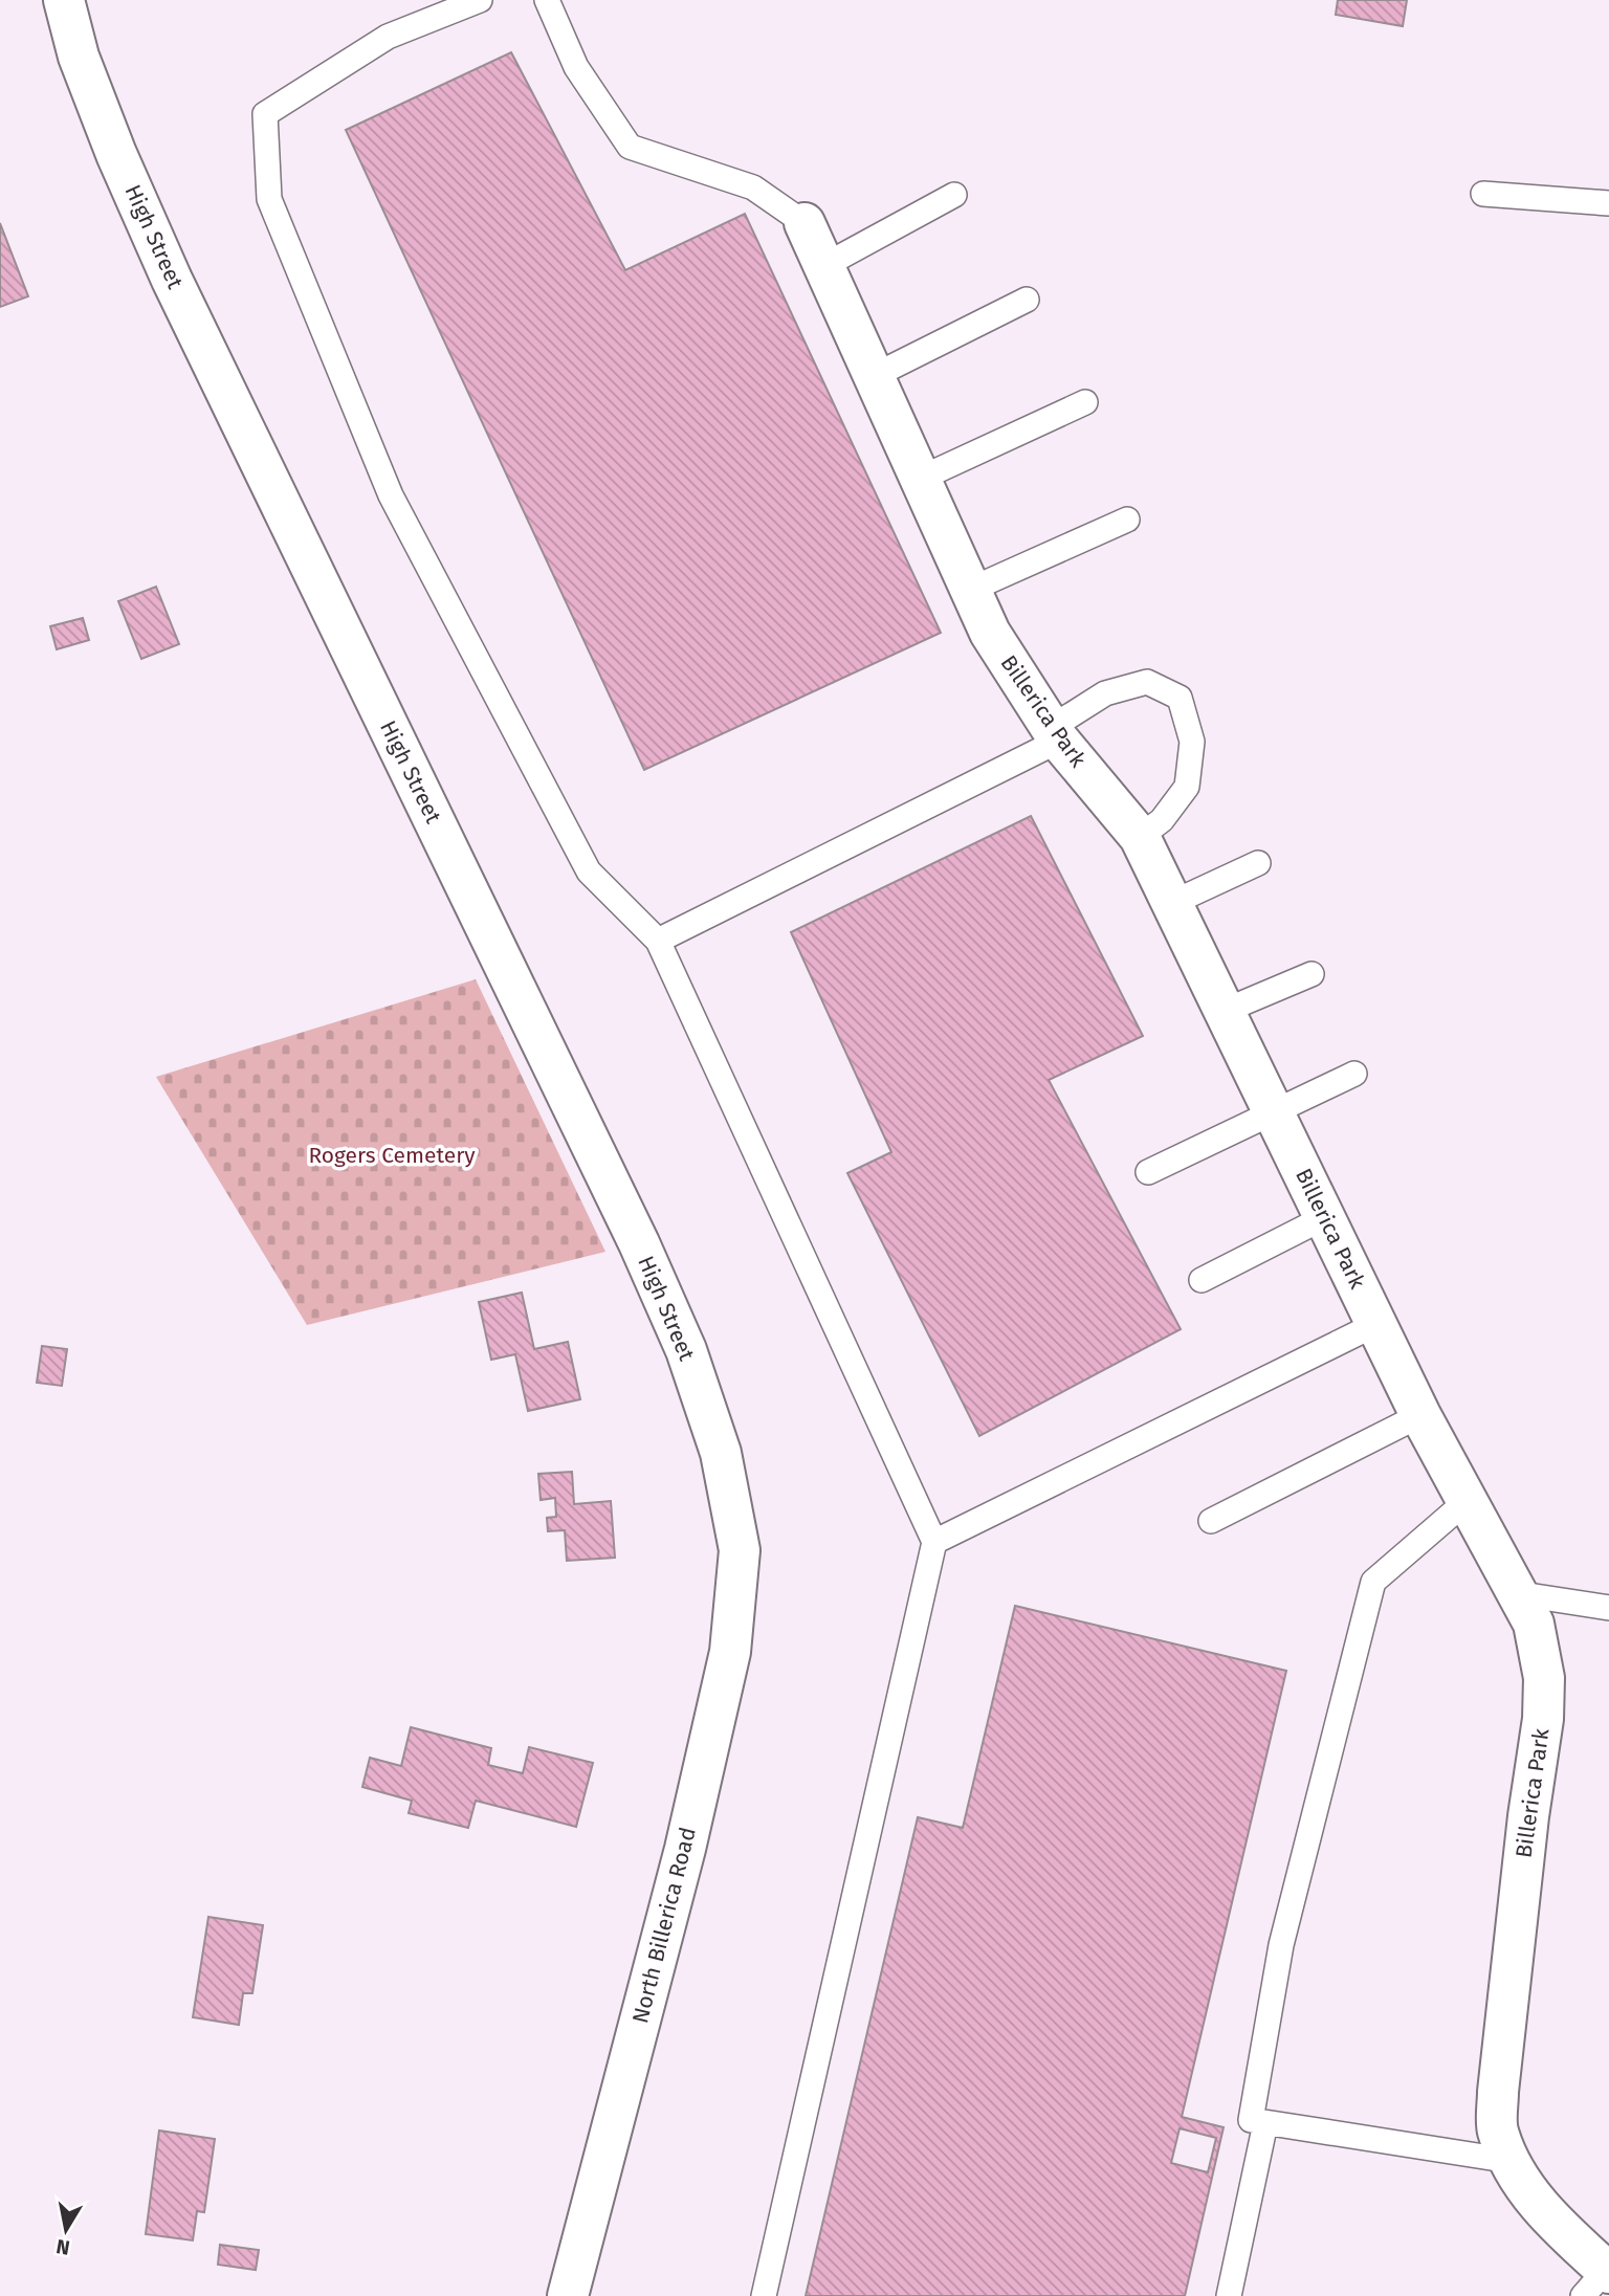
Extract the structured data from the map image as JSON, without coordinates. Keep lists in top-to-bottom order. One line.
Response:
{"streets":{"main road":["High Street","Billerica Park","North Billerica Road"]},"crossings":[["High Street","North Billerica Road"]],"parks":["Rogers Cemetery"],"north":"bottom"}
